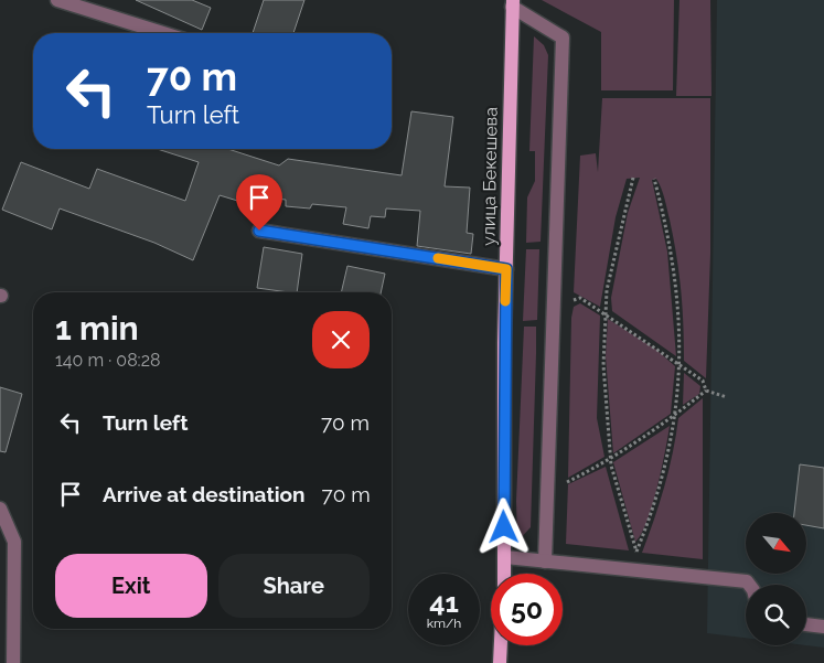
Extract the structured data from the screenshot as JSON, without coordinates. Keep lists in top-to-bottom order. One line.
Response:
{"streets":{"main road":["улица Бекешева"]},"north":"bottom right","page":{"turn":["70 m","Turn left"],"heading":["1 min","140 m · 08:28"],"list":[{"name":"Turn left","value":"70 m"},{"name":"Arrive at destination","value":"70 m"}],"buttons":["Exit","Share"],"speed":"41 km/h","limit":"50"}}
